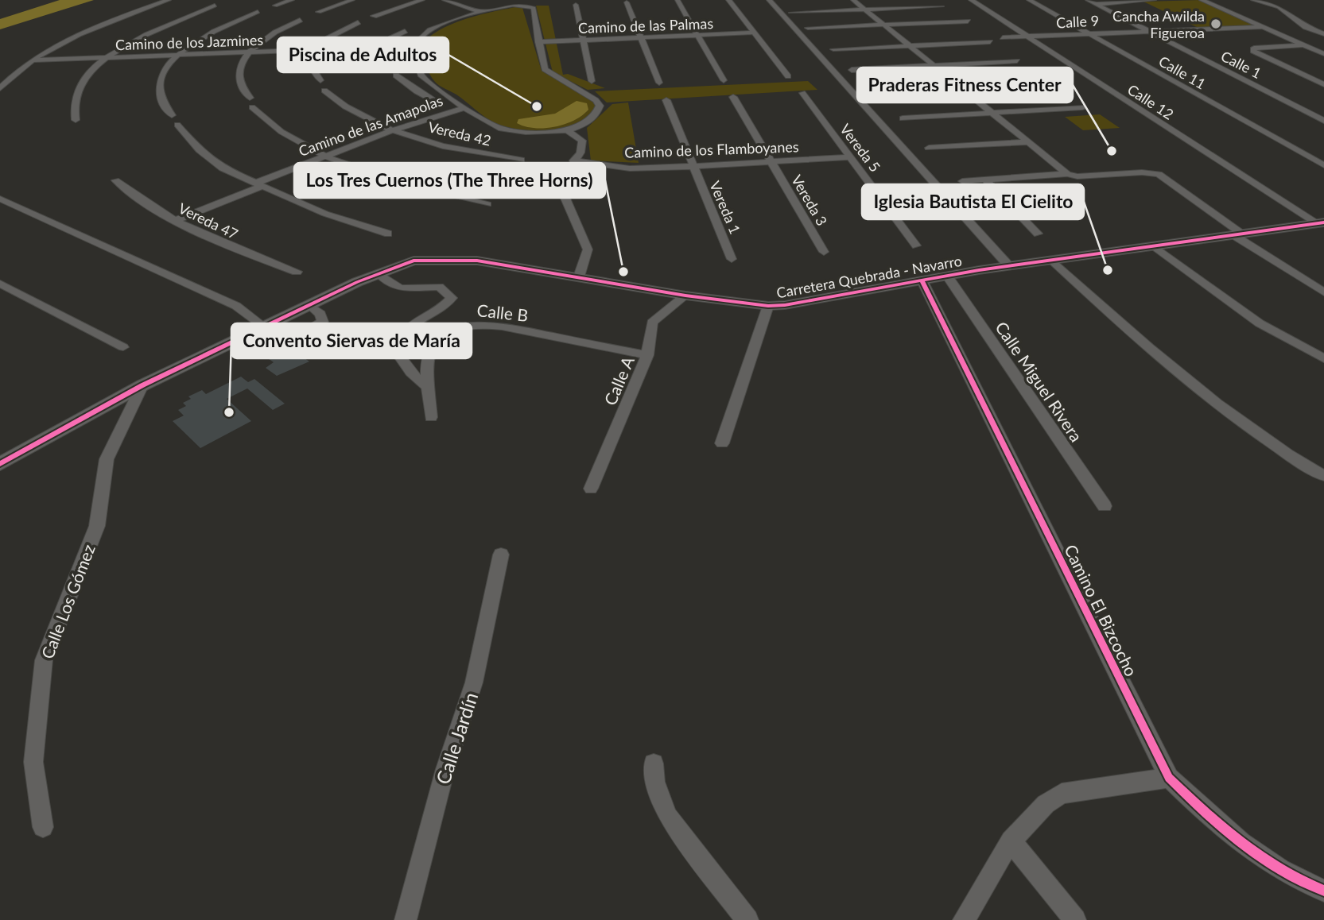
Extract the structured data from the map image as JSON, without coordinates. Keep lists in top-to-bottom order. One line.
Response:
{"streets":{"street":["Calle 9","Camino de las Palmas","Camino de los Jazmines","Calle 1","Calle 11","Calle 12","Camino de las Amapolas","Vereda 42","Vereda 5","Camino de los Flamboyanes","Vereda 3","Vereda 1","Vereda 47","Carretera Quebrada - Navarro","Calle B","Calle A","Calle Miguel Rivera","Calle Los Gómez","Camino El Bizcocho","Calle Jardín"]},"crossings":[["Calle 9","Calle 1"],["Calle 9","Calle 11"],["Calle 9","Calle 12"],["Calle 12","Carretera Quebrada - Navarro"],["Camino de las Amapolas","Vereda 42"],["Camino de las Amapolas","Vereda 47"],["Vereda 5","Camino de los Flamboyanes"],["Camino de los Flamboyanes","Vereda 3"],["Camino de los Flamboyanes","Vereda 1"],["Carretera Quebrada - Navarro","Calle A"],["Carretera Quebrada - Navarro","Calle Miguel Rivera"],["Carretera Quebrada - Navarro","Calle Los Gómez"],["Carretera Quebrada - Navarro","Camino El Bizcocho"],["Calle B","Calle A"]],"places":["Cancha Awilda Figueroa","Piscina de Adultos","Praderas Fitness Center","Iglesia Bautista El Cielito","Los Tres Cuernos (The Three Horns)","Convento Siervas de María"]}
